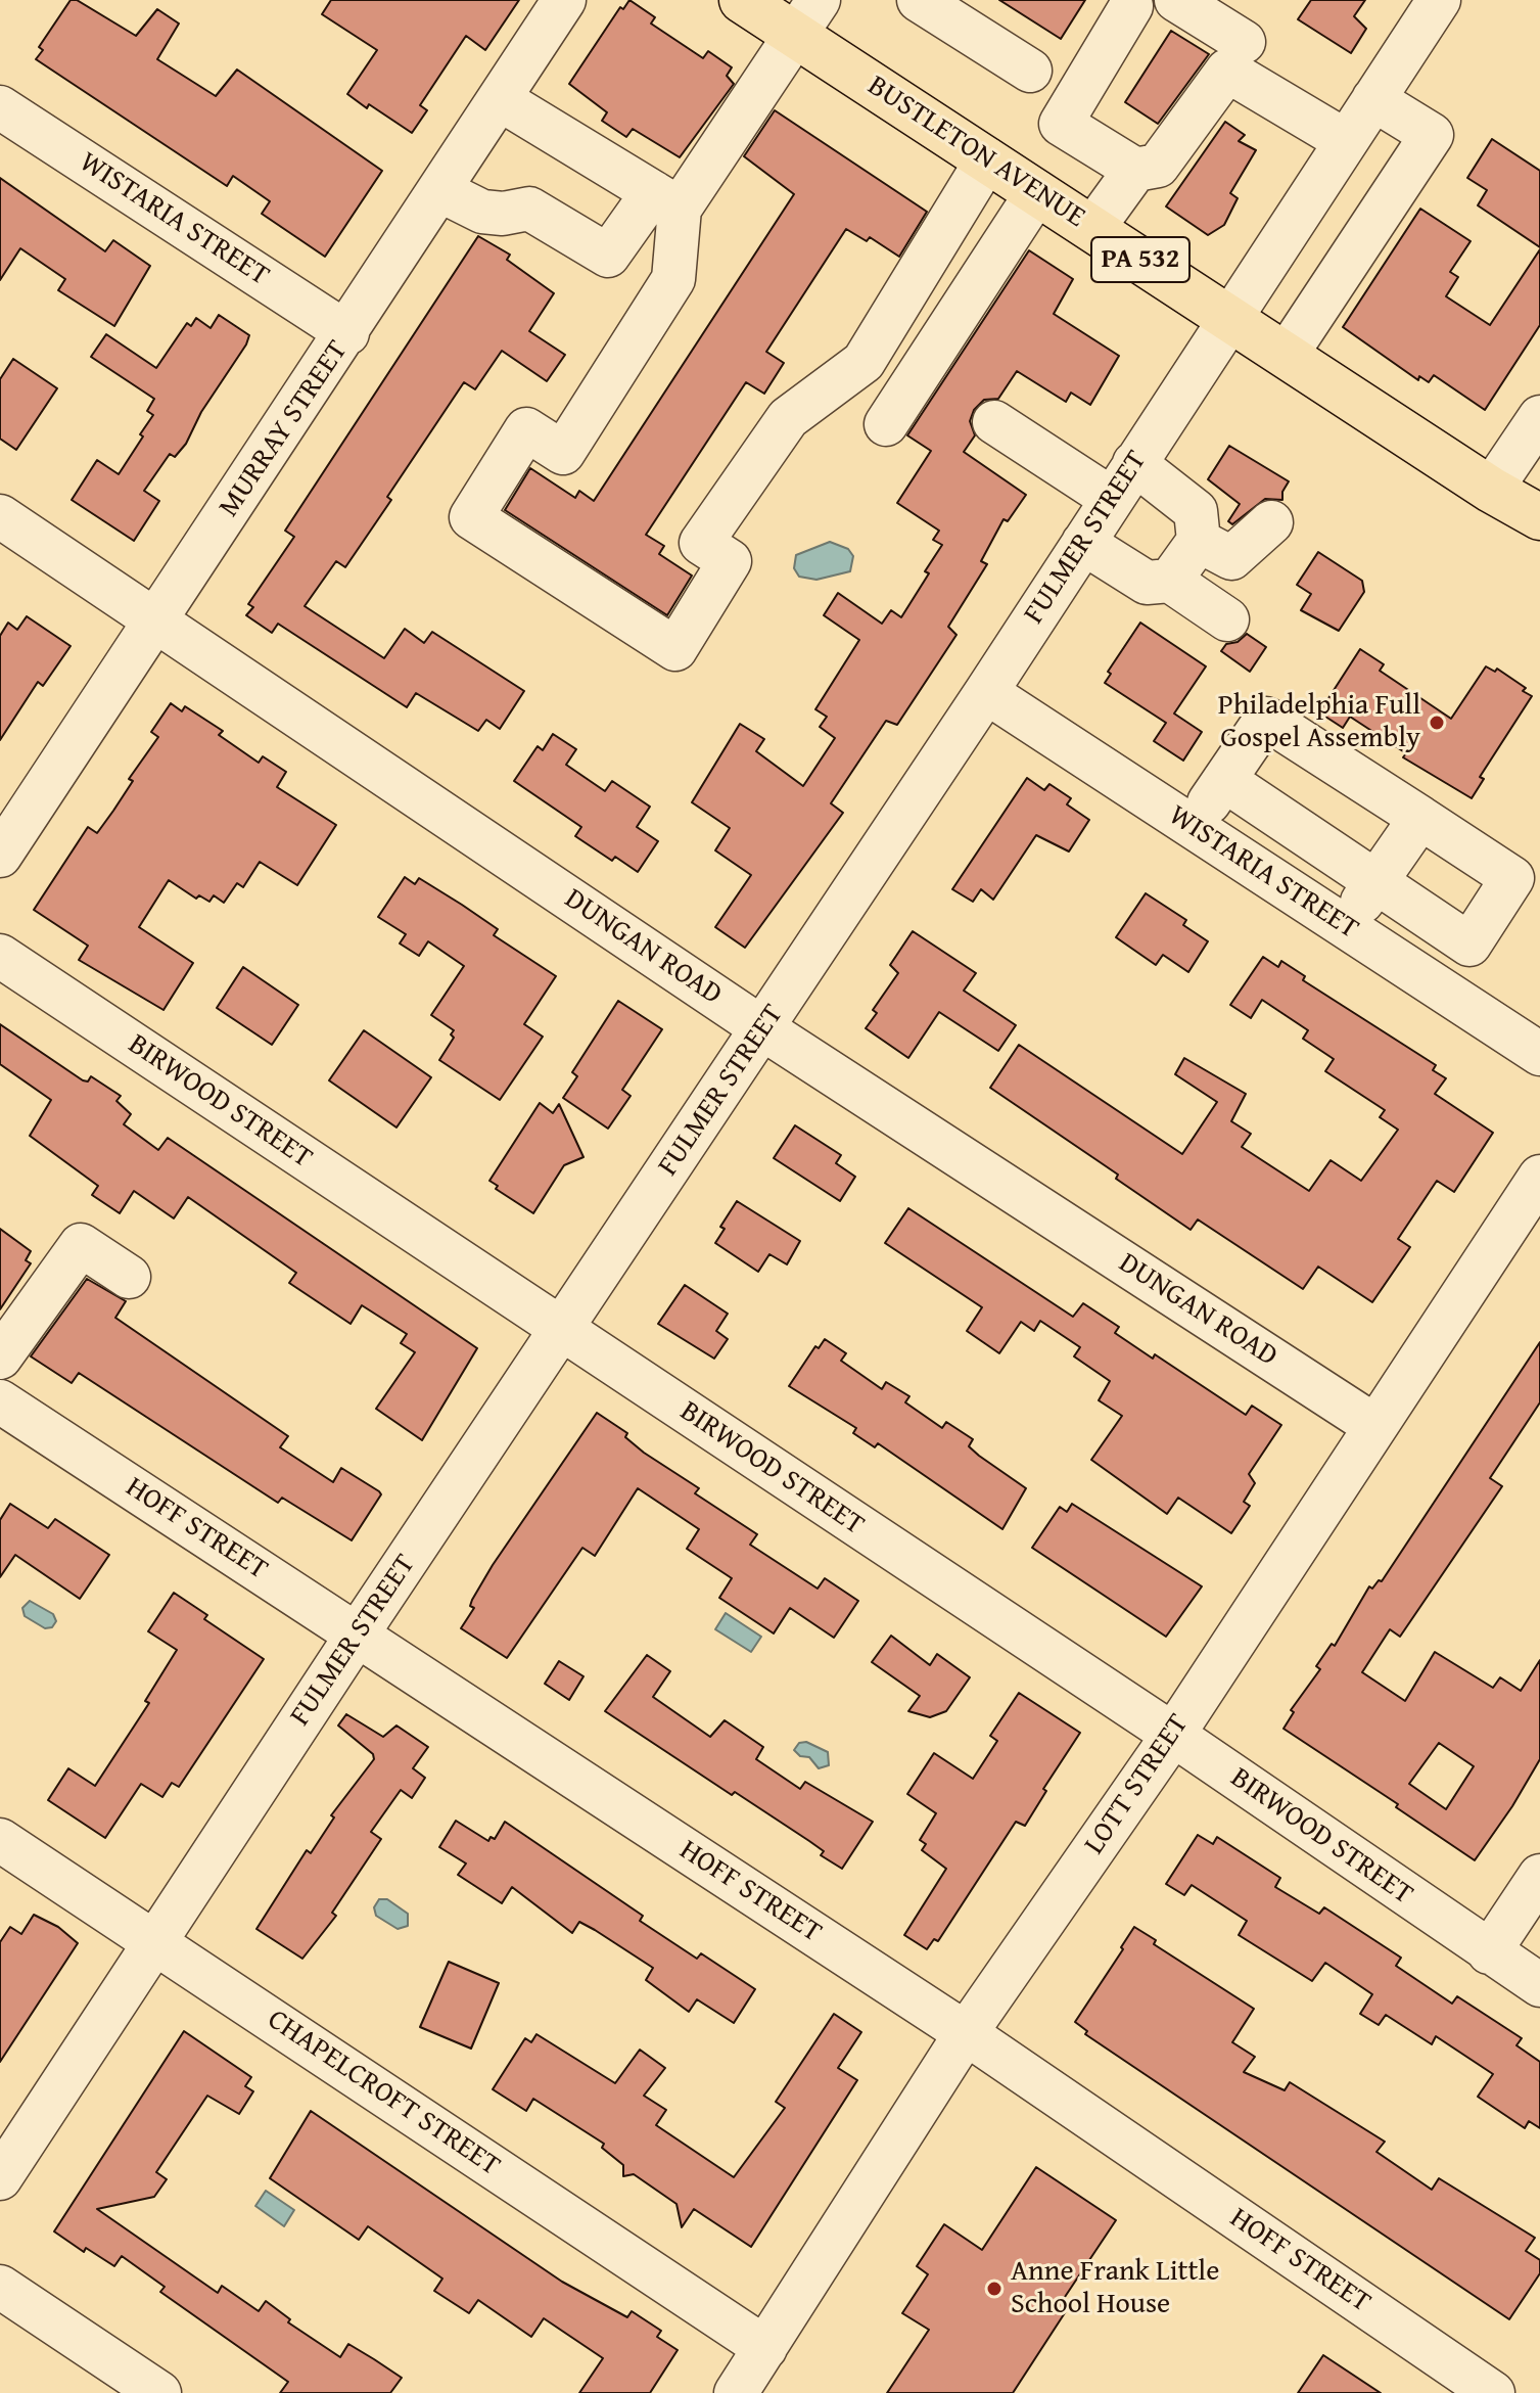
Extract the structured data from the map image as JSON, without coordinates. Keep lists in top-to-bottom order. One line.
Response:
{"streets":{"main road":["BUSTLETON AVENUE","PA 532"],"street":["WISTARIA STREET","MURRAY STREET","FULMER STREET","DUNGAN ROAD","BIRWOOD STREET","HOFF STREET","LOTT STREET","CHAPELCROFT STREET"]},"crossings":[["BUSTLETON AVENUE","FULMER STREET"],["WISTARIA STREET","MURRAY STREET"],["WISTARIA STREET","FULMER STREET"],["MURRAY STREET","DUNGAN ROAD"],["FULMER STREET","DUNGAN ROAD"],["FULMER STREET","BIRWOOD STREET"],["FULMER STREET","HOFF STREET"],["FULMER STREET","CHAPELCROFT STREET"],["DUNGAN ROAD","LOTT STREET"],["BIRWOOD STREET","LOTT STREET"],["HOFF STREET","LOTT STREET"],["LOTT STREET","CHAPELCROFT STREET"]],"places":["Philadelphia Full Gospel Assembly","Anne Frank Little School House"]}
